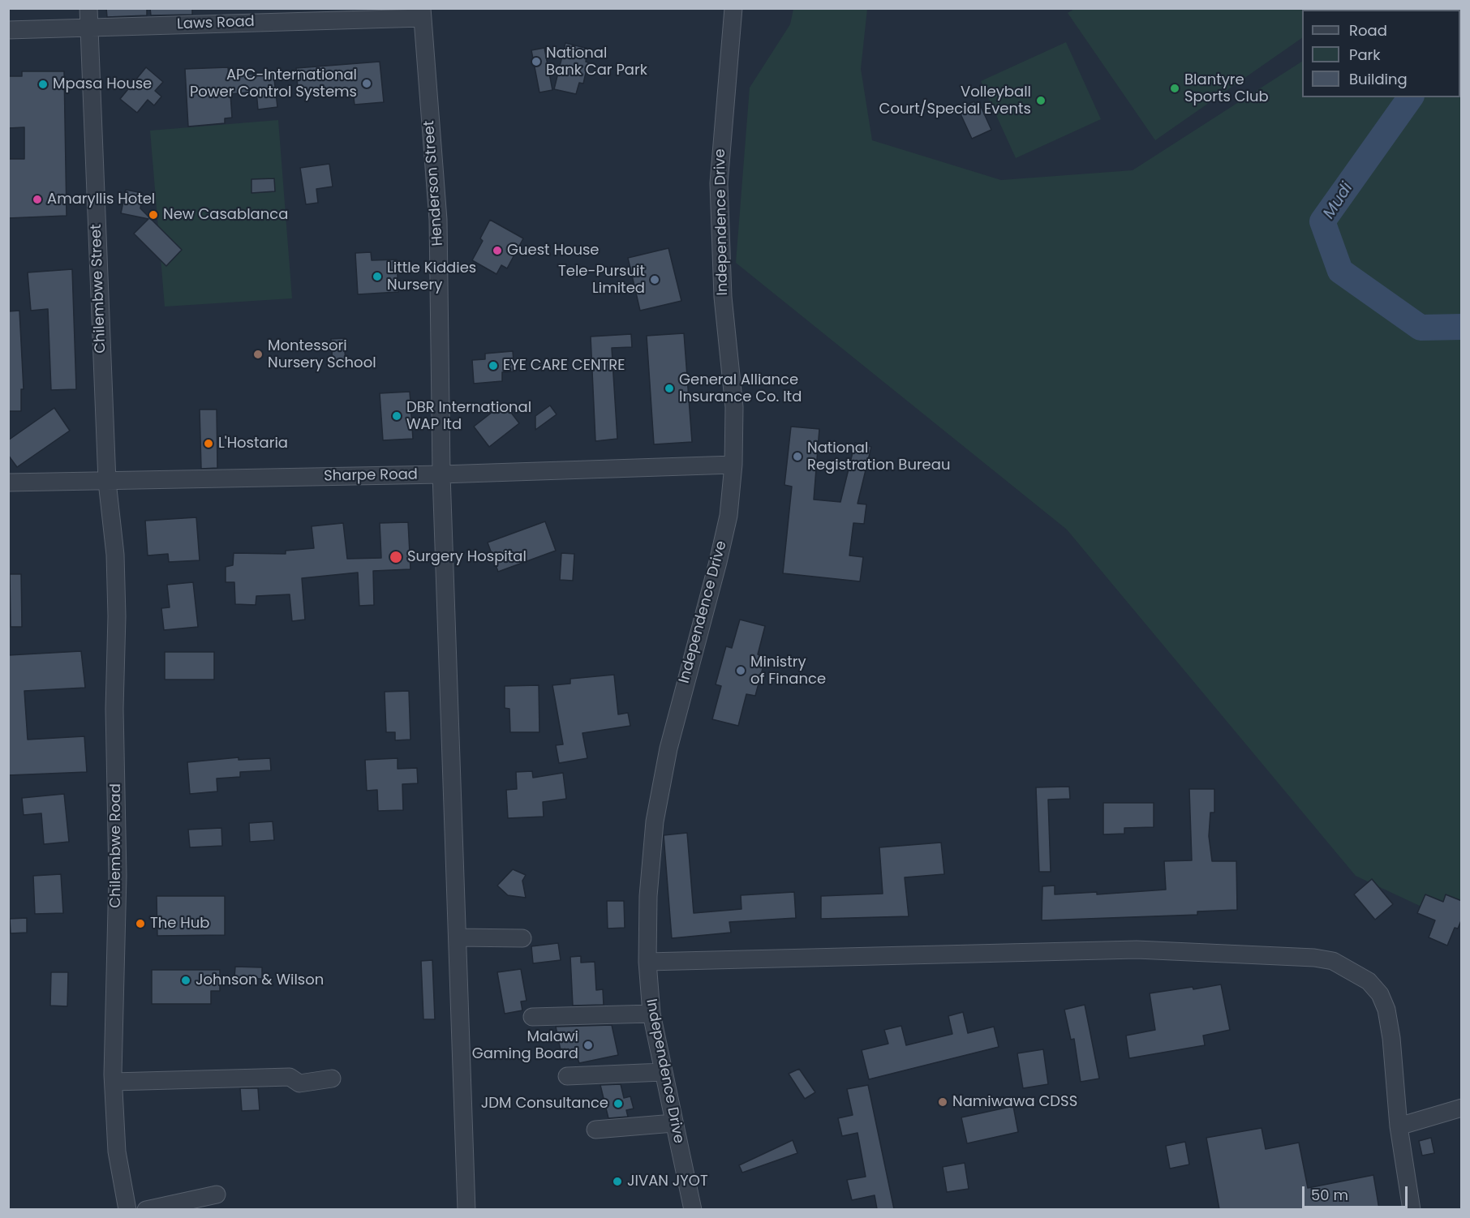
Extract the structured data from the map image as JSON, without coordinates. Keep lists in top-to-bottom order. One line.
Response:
{"streets":{"street":["Laws Road","Henderson Street","Independence Drive","Chilembwe Street","Sharpe Road","Chilembwe Road"]},"crossings":[["Laws Road","Henderson Street"],["Laws Road","Chilembwe Street"],["Henderson Street","Sharpe Road"],["Independence Drive","Sharpe Road"],["Chilembwe Street","Sharpe Road"],["Chilembwe Street","Chilembwe Road"],["Sharpe Road","Chilembwe Road"]],"water":["Mudi"],"places":["National Bank Car Park","APC-International Power Control Systems","Mpasa House","Blantyre Sports Club","Volleyball Court/Special Events","Amaryllis Hotel","New Casablanca","Guest House","Little Kiddies Nursery","Tele-Pursuit Limited","Montessori Nursery School","EYE CARE CENTRE","General Alliance Insurance Co. ltd","DBR International WAP ltd","L'Hostaria","National Registration Bureau","Surgery Hospital","Ministry of Finance","The Hub","Johnson & Wilson","Malawi Gaming Board","Namiwawa CDSS","JDM Consultance","JIVAN JYOT"],"legend":["Road","Park","Building"],"scale_bar":"50 m"}
